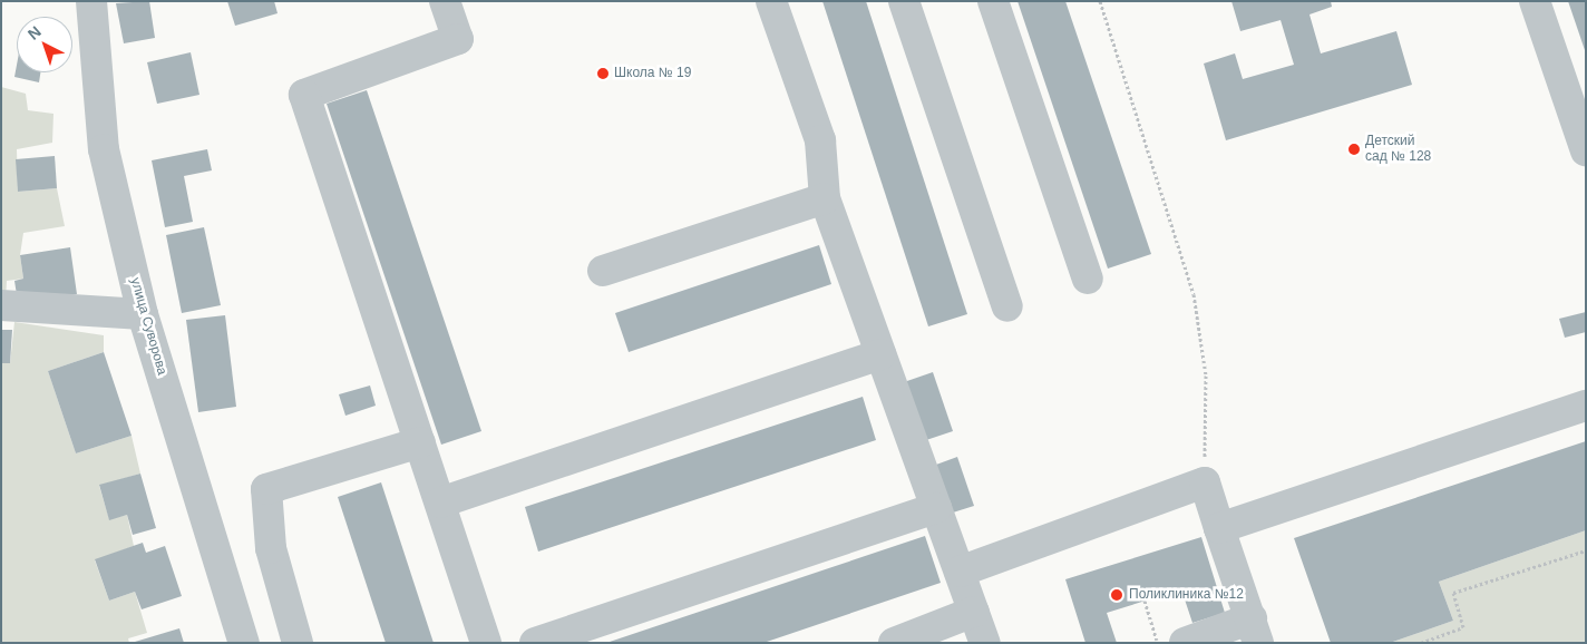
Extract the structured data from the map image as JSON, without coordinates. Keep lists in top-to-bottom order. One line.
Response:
{"streets":{"street":["улица Суворова"]},"places":["Школа № 19","Детский сад № 128","Поликлиника №12"],"north":"top left"}
